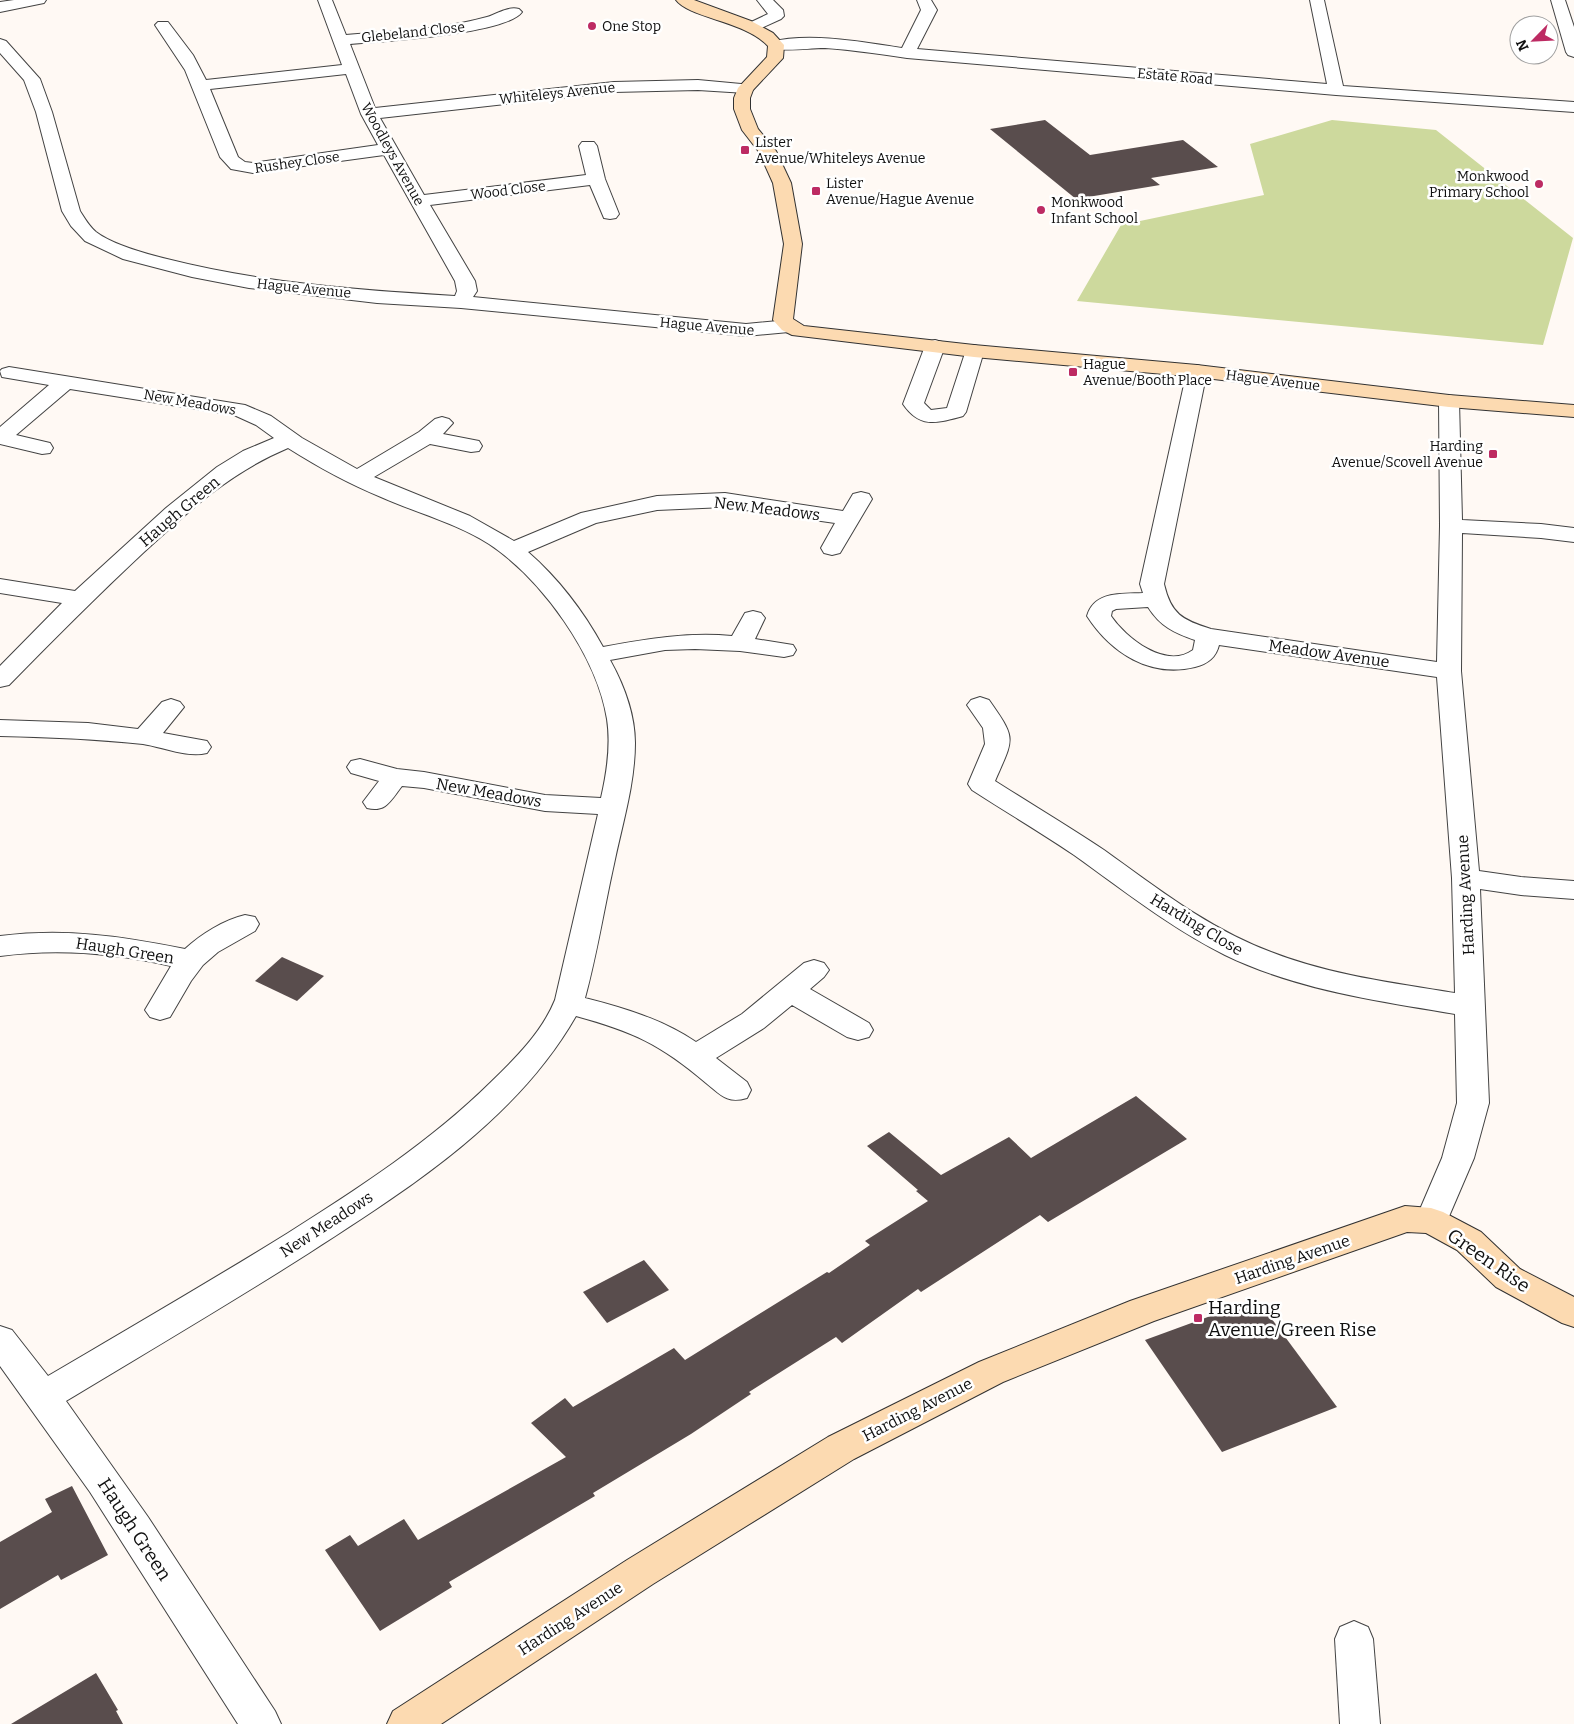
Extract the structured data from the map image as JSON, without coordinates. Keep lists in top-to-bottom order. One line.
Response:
{"streets":{"street":["Glebeland Close","Estate Road","Whiteleys Avenue","Woodleys Avenue","Rushey Close","Wood Close","Hague Avenue","New Meadows","Haugh Green","Meadow Avenue","Harding Avenue","Harding Close","Green Rise"]},"crossings":[["Glebeland Close","Woodleys Avenue"],["Whiteleys Avenue","Woodleys Avenue"],["Woodleys Avenue","Rushey Close"],["Woodleys Avenue","Wood Close"],["Woodleys Avenue","Hague Avenue"],["Hague Avenue","Harding Avenue"],["New Meadows","Haugh Green"],["Meadow Avenue","Harding Avenue"],["Harding Avenue","Harding Close"],["Harding Avenue","Green Rise"]],"places":{"other":["One Stop","Monkwood Primary School","Monkwood Infant School"],"transit":["Lister Avenue/Whiteleys Avenue","Lister Avenue/Hague Avenue","Hague Avenue/Booth Place","Harding Avenue/Scovell Avenue","Harding Avenue/Green Rise"]},"north":"bottom left"}
